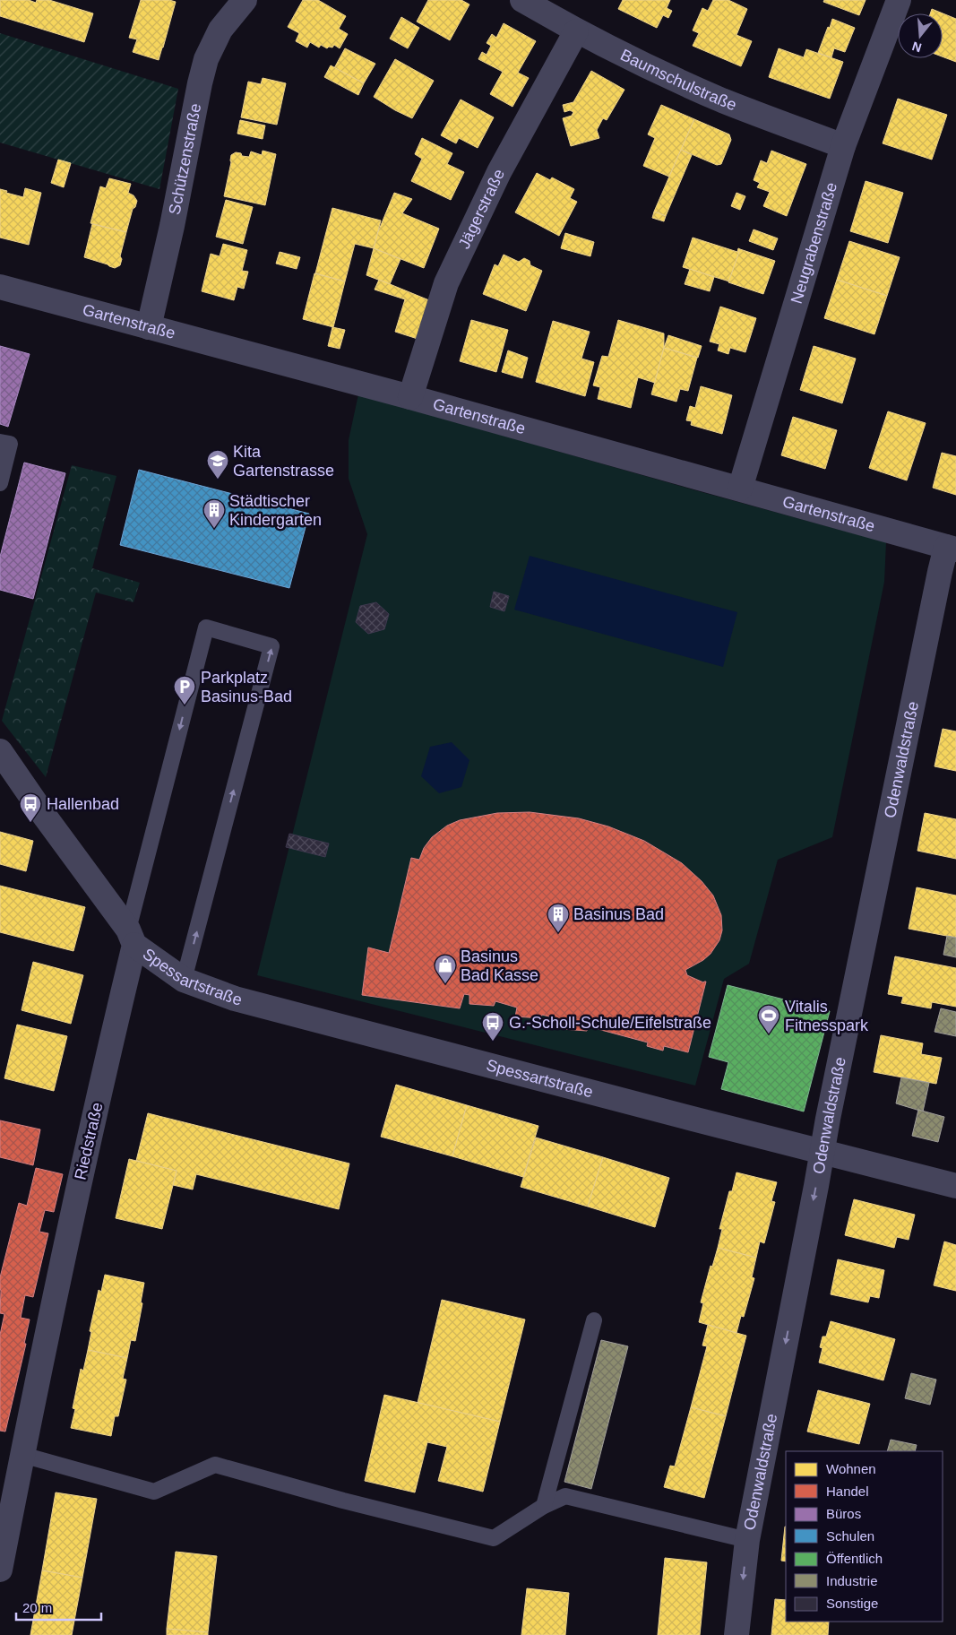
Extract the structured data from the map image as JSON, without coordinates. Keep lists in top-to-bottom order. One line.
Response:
{"streets":{"street":["Baumschulstraße","Schützenstraße","Jägerstraße","Neugrabenstraße","Gartenstraße","Odenwaldstraße","Spessartstraße","Riedstraße"]},"crossings":[["Baumschulstraße","Jägerstraße"],["Baumschulstraße","Neugrabenstraße"],["Schützenstraße","Gartenstraße"],["Jägerstraße","Gartenstraße"],["Neugrabenstraße","Gartenstraße"],["Gartenstraße","Odenwaldstraße"],["Odenwaldstraße","Spessartstraße"],["Spessartstraße","Riedstraße"]],"one_way":["Odenwaldstraße"],"places":{"school or university":["Kita Gartenstrasse"],"building":["Städtischer Kindergarten","Basinus Bad"],"parking":["Parkplatz Basinus-Bad"],"bus stop":["Hallenbad","G.-Scholl-Schule/Eifelstraße"],"shop":["Basinus Bad Kasse"],"sports":["Vitalis Fitnesspark"]},"legend":["Wohnen","Handel","Büros","Schulen","Öffentlich","Industrie","Sonstige"],"scale_bar":"20 m","north":"bottom"}
